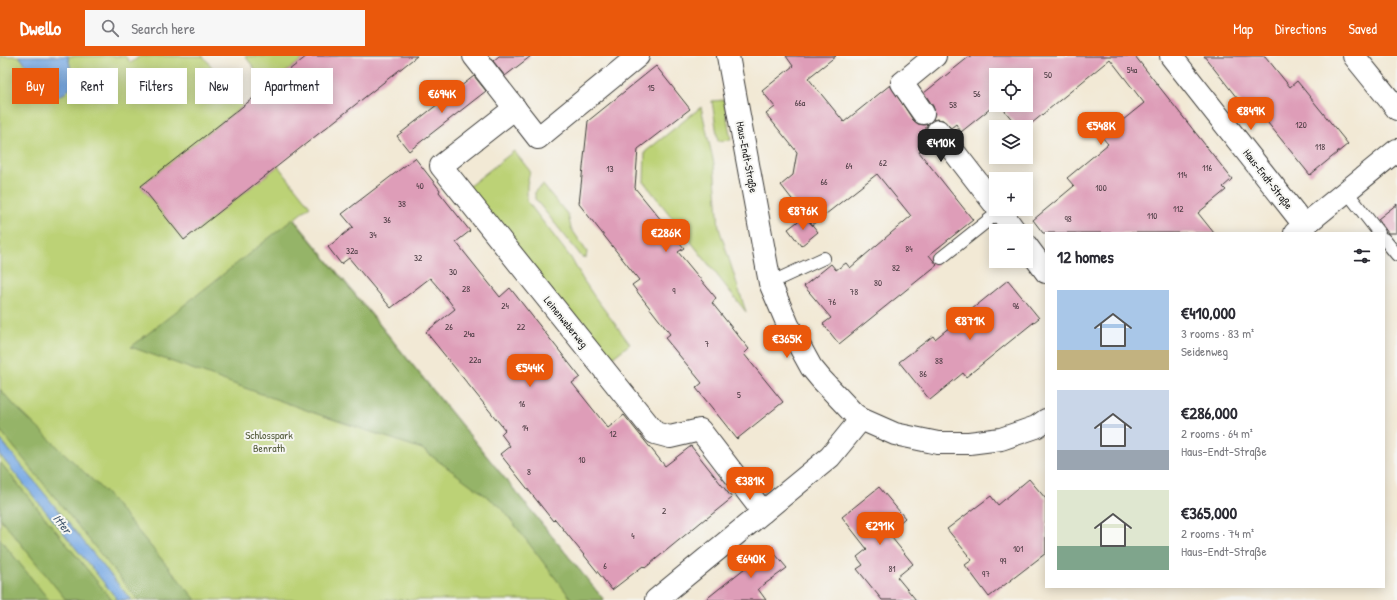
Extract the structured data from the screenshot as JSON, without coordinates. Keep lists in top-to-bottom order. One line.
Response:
{"streets":{"street":["Haus-Endt-Straße","Leinenweberweg"]},"water":["Itter"],"parks":["Schlosspark Benrath"],"house_numbers":["54a","50","15","56","66a","58","120","118","62","64","116","13","114","66","40","100","38","112","110","98","36","34","84","32a","32","82","30","80","28","9","78","76","24","96","26","22","24a","7","22a","88","86","5","16","14","12","10","8","2","4","101","99","6","81","97"],"page":{"header":"Dwello","search":"Search here","nav":["Map","Directions","Saved"],"map_buttons":["+","−"],"chip":["Buy","Rent","Filters","New","Apartment"],"price":["€694K","€849K","€548K","€410K","€876K","€286K","€871K","€365K","€544K","€381K","€291K","€640K"],"heading":"12 homes","list":[{"name":"€410,000","note":"3 rooms · 83 m² · Seidenweg"},{"name":"€286,000","note":"2 rooms · 64 m² · Haus-Endt-Straße"},{"name":"€365,000","note":"2 rooms · 74 m² · Haus-Endt-Straße"}]}}
